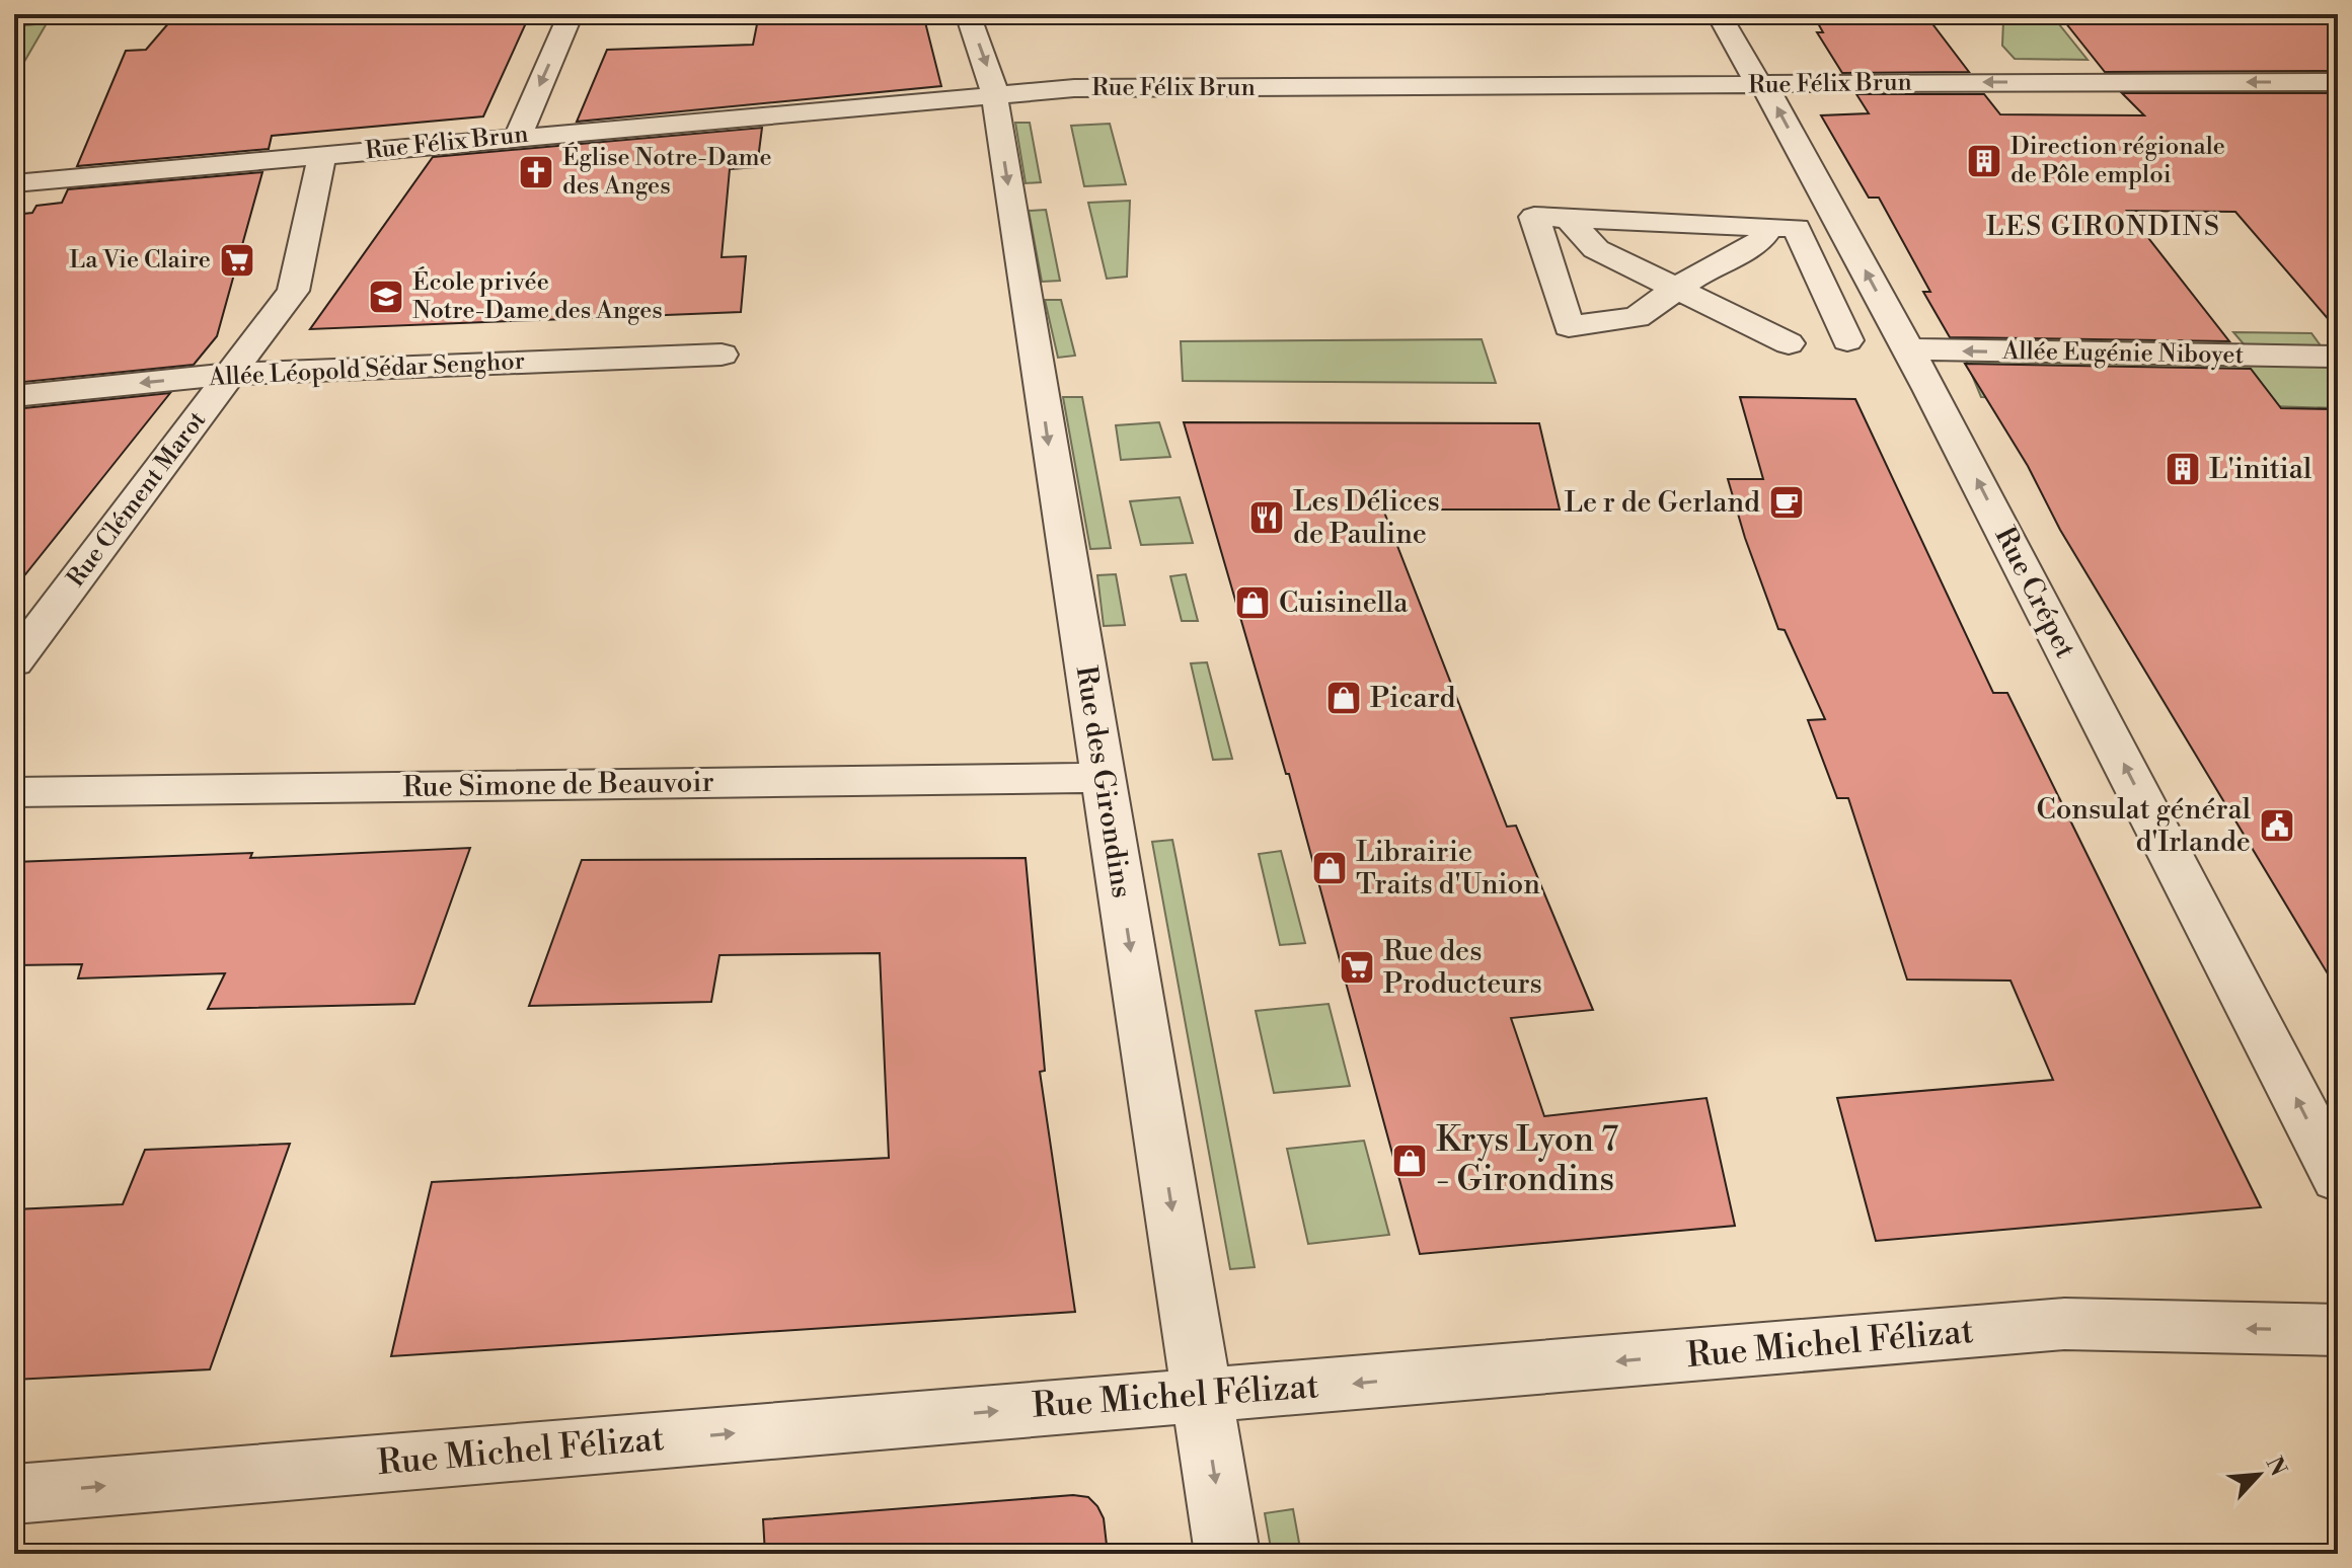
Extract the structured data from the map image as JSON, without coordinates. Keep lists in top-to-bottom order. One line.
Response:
{"streets":{"street":["Rue Félix Brun","Allée Eugénie Niboyet","Allée Léopold Sédar Senghor","Rue Clément Marot","Rue Crépet","Rue des Girondins","Rue Simone de Beauvoir","Rue Michel Félizat"]},"crossings":[["Rue Félix Brun","Rue Clément Marot"],["Rue Félix Brun","Rue Crépet"],["Rue Félix Brun","Rue des Girondins"],["Allée Eugénie Niboyet","Rue Crépet"],["Allée Léopold Sédar Senghor","Rue Clément Marot"],["Rue des Girondins","Rue Simone de Beauvoir"],["Rue des Girondins","Rue Michel Félizat"]],"one_way":["Allée Eugénie Niboyet","Rue Crépet","Rue des Girondins"],"districts":["LES GIRONDINS"],"places":{"building":["Direction régionale de Pôle emploi","L'initial"],"church":["Église Notre-Dame des Anges"],"supermarket":["La Vie Claire","Rue des Producteurs"],"school or university":["École privée Notre-Dame des Anges"],"cafe":["Le r de Gerland"],"restaurant":["Les Délices de Pauline"],"shop":["Cuisinella","Picard","Librairie Traits d'Union","Krys Lyon 7 - Girondins"],"public building":["Consulat général d'Irlande"]},"north":"top right"}
